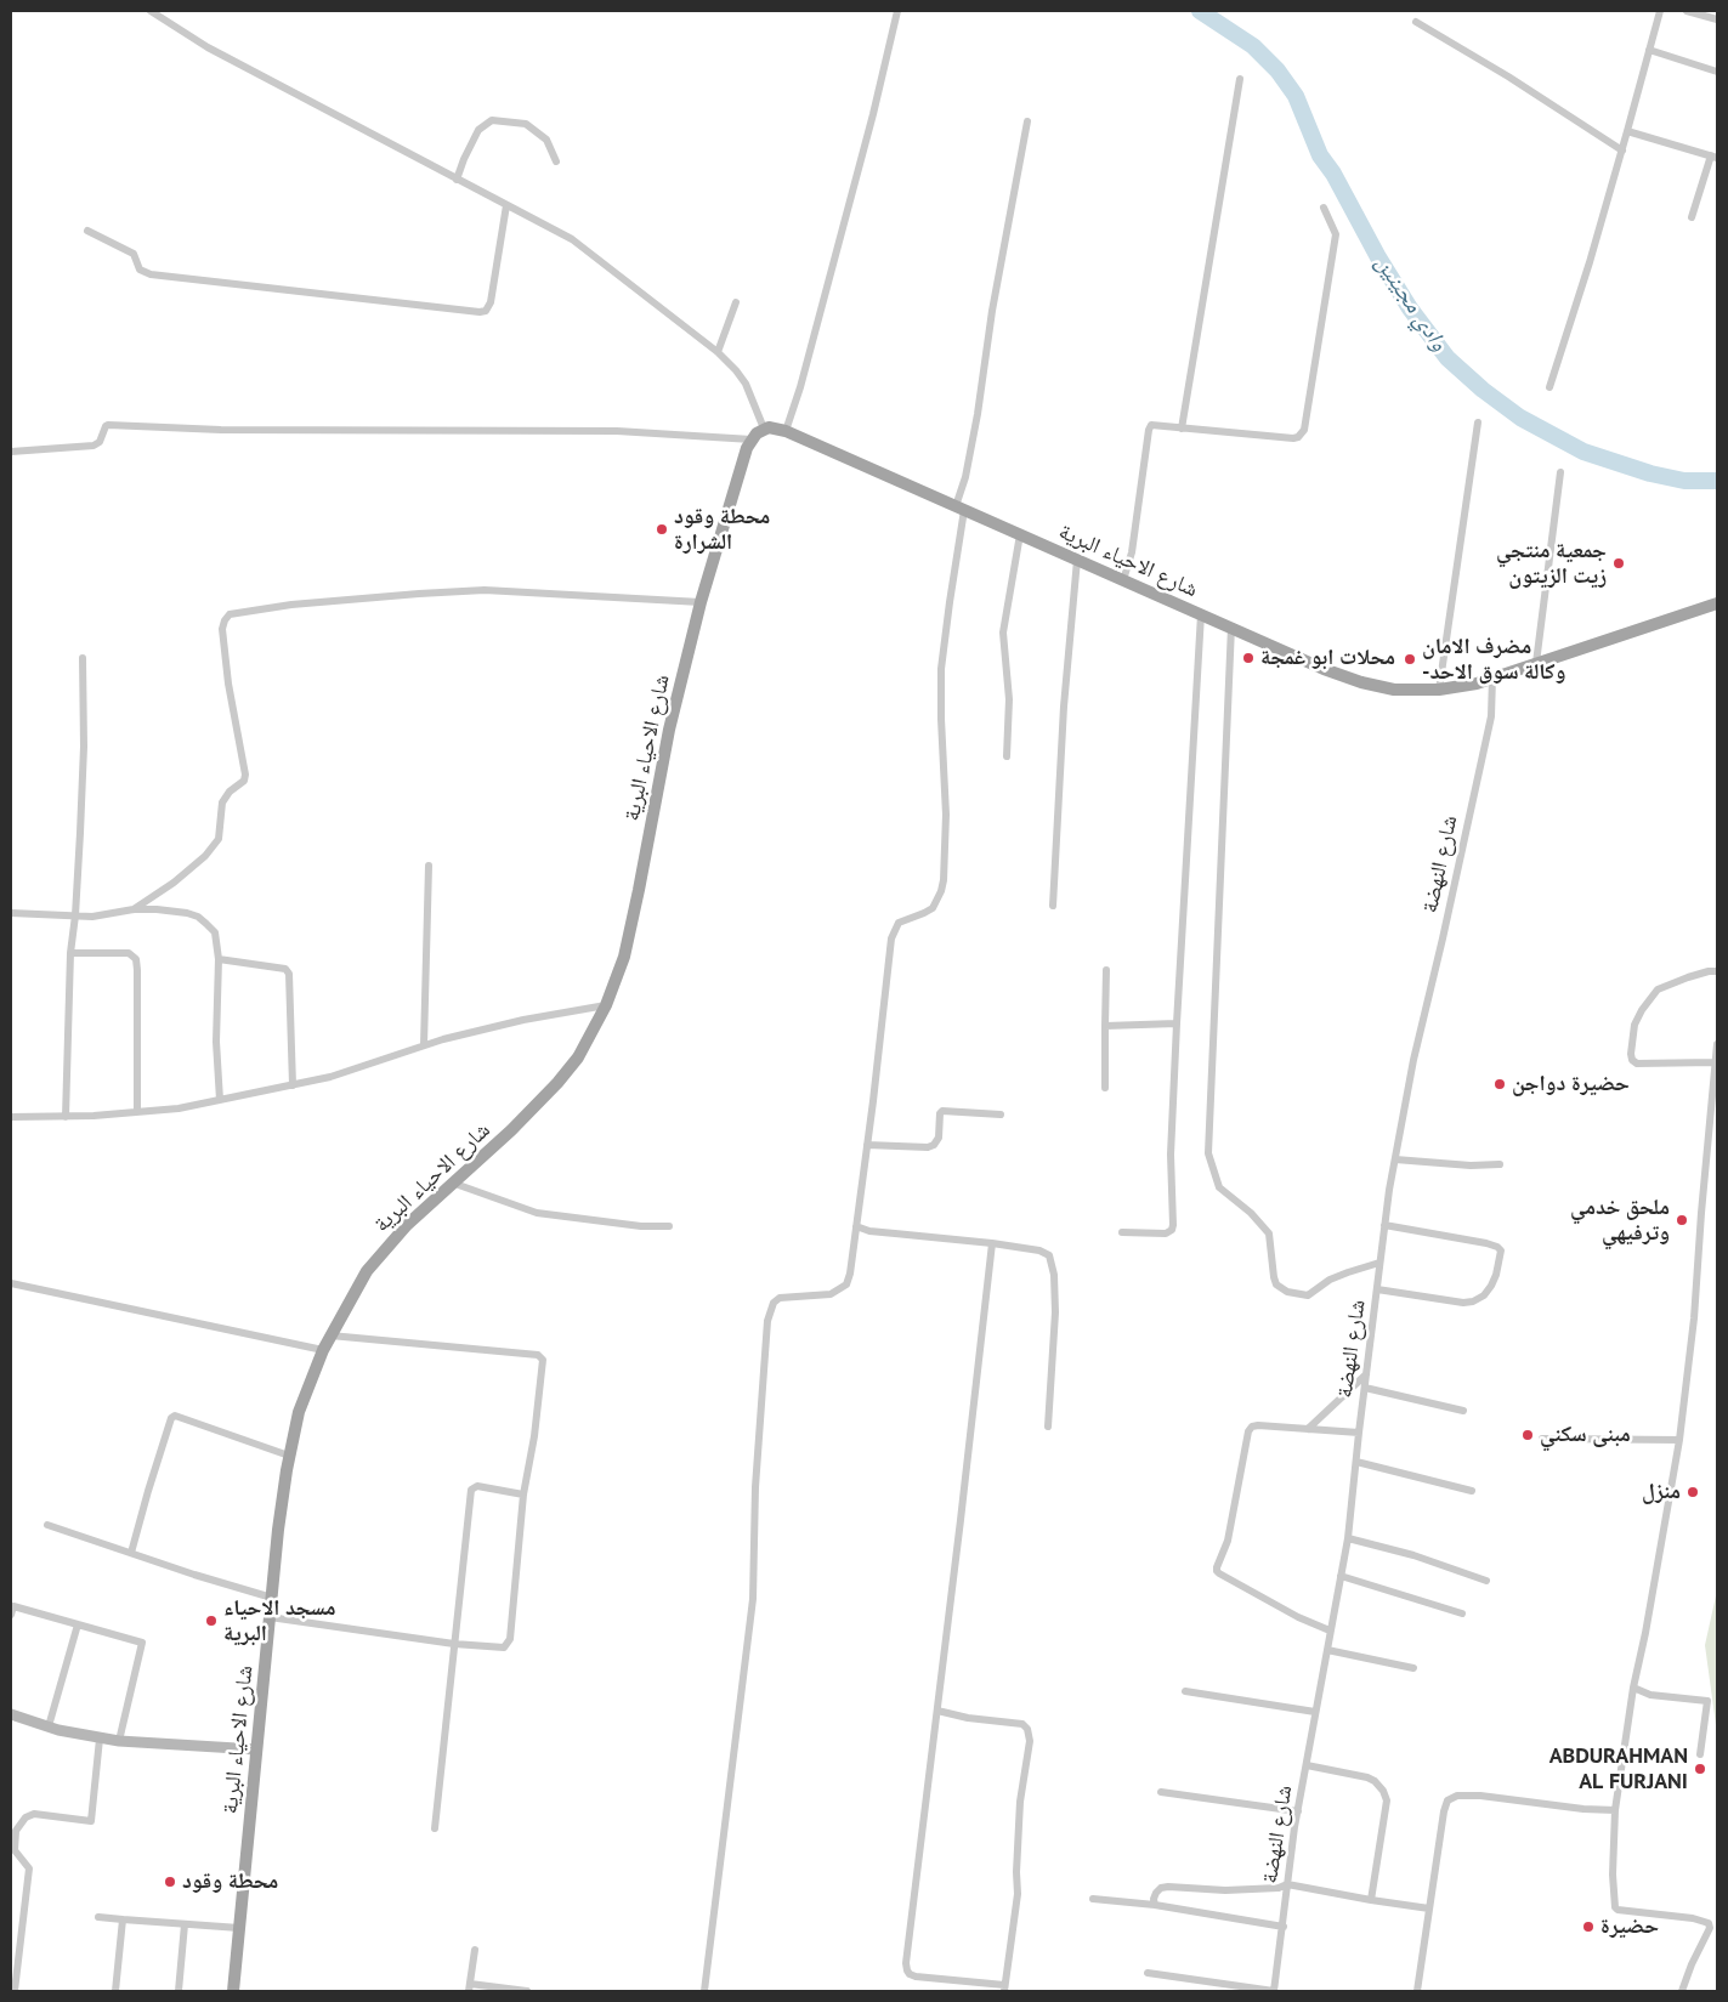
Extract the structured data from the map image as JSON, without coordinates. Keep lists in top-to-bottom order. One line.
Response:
{"streets":{"main road":["شارع الاحياء البرية"],"street":["شارع النهضة"]},"crossings":[["شارع الاحياء البرية","شارع النهضة"]],"water":["وادي مجينين"],"places":["محطة وقود الشرارة","جمعية منتجي زيت الزيتون","محلات ابو غمجة","مضرف الامان -وكالة سوق الاحد","حضيرة دواجن","ملحق خدمي وترفيهي","مبنى سكني","منزل","مسجد الاحياء البرية","ABDURAHMAN AL FURJANI","محطة وقود","حضيرة"]}
